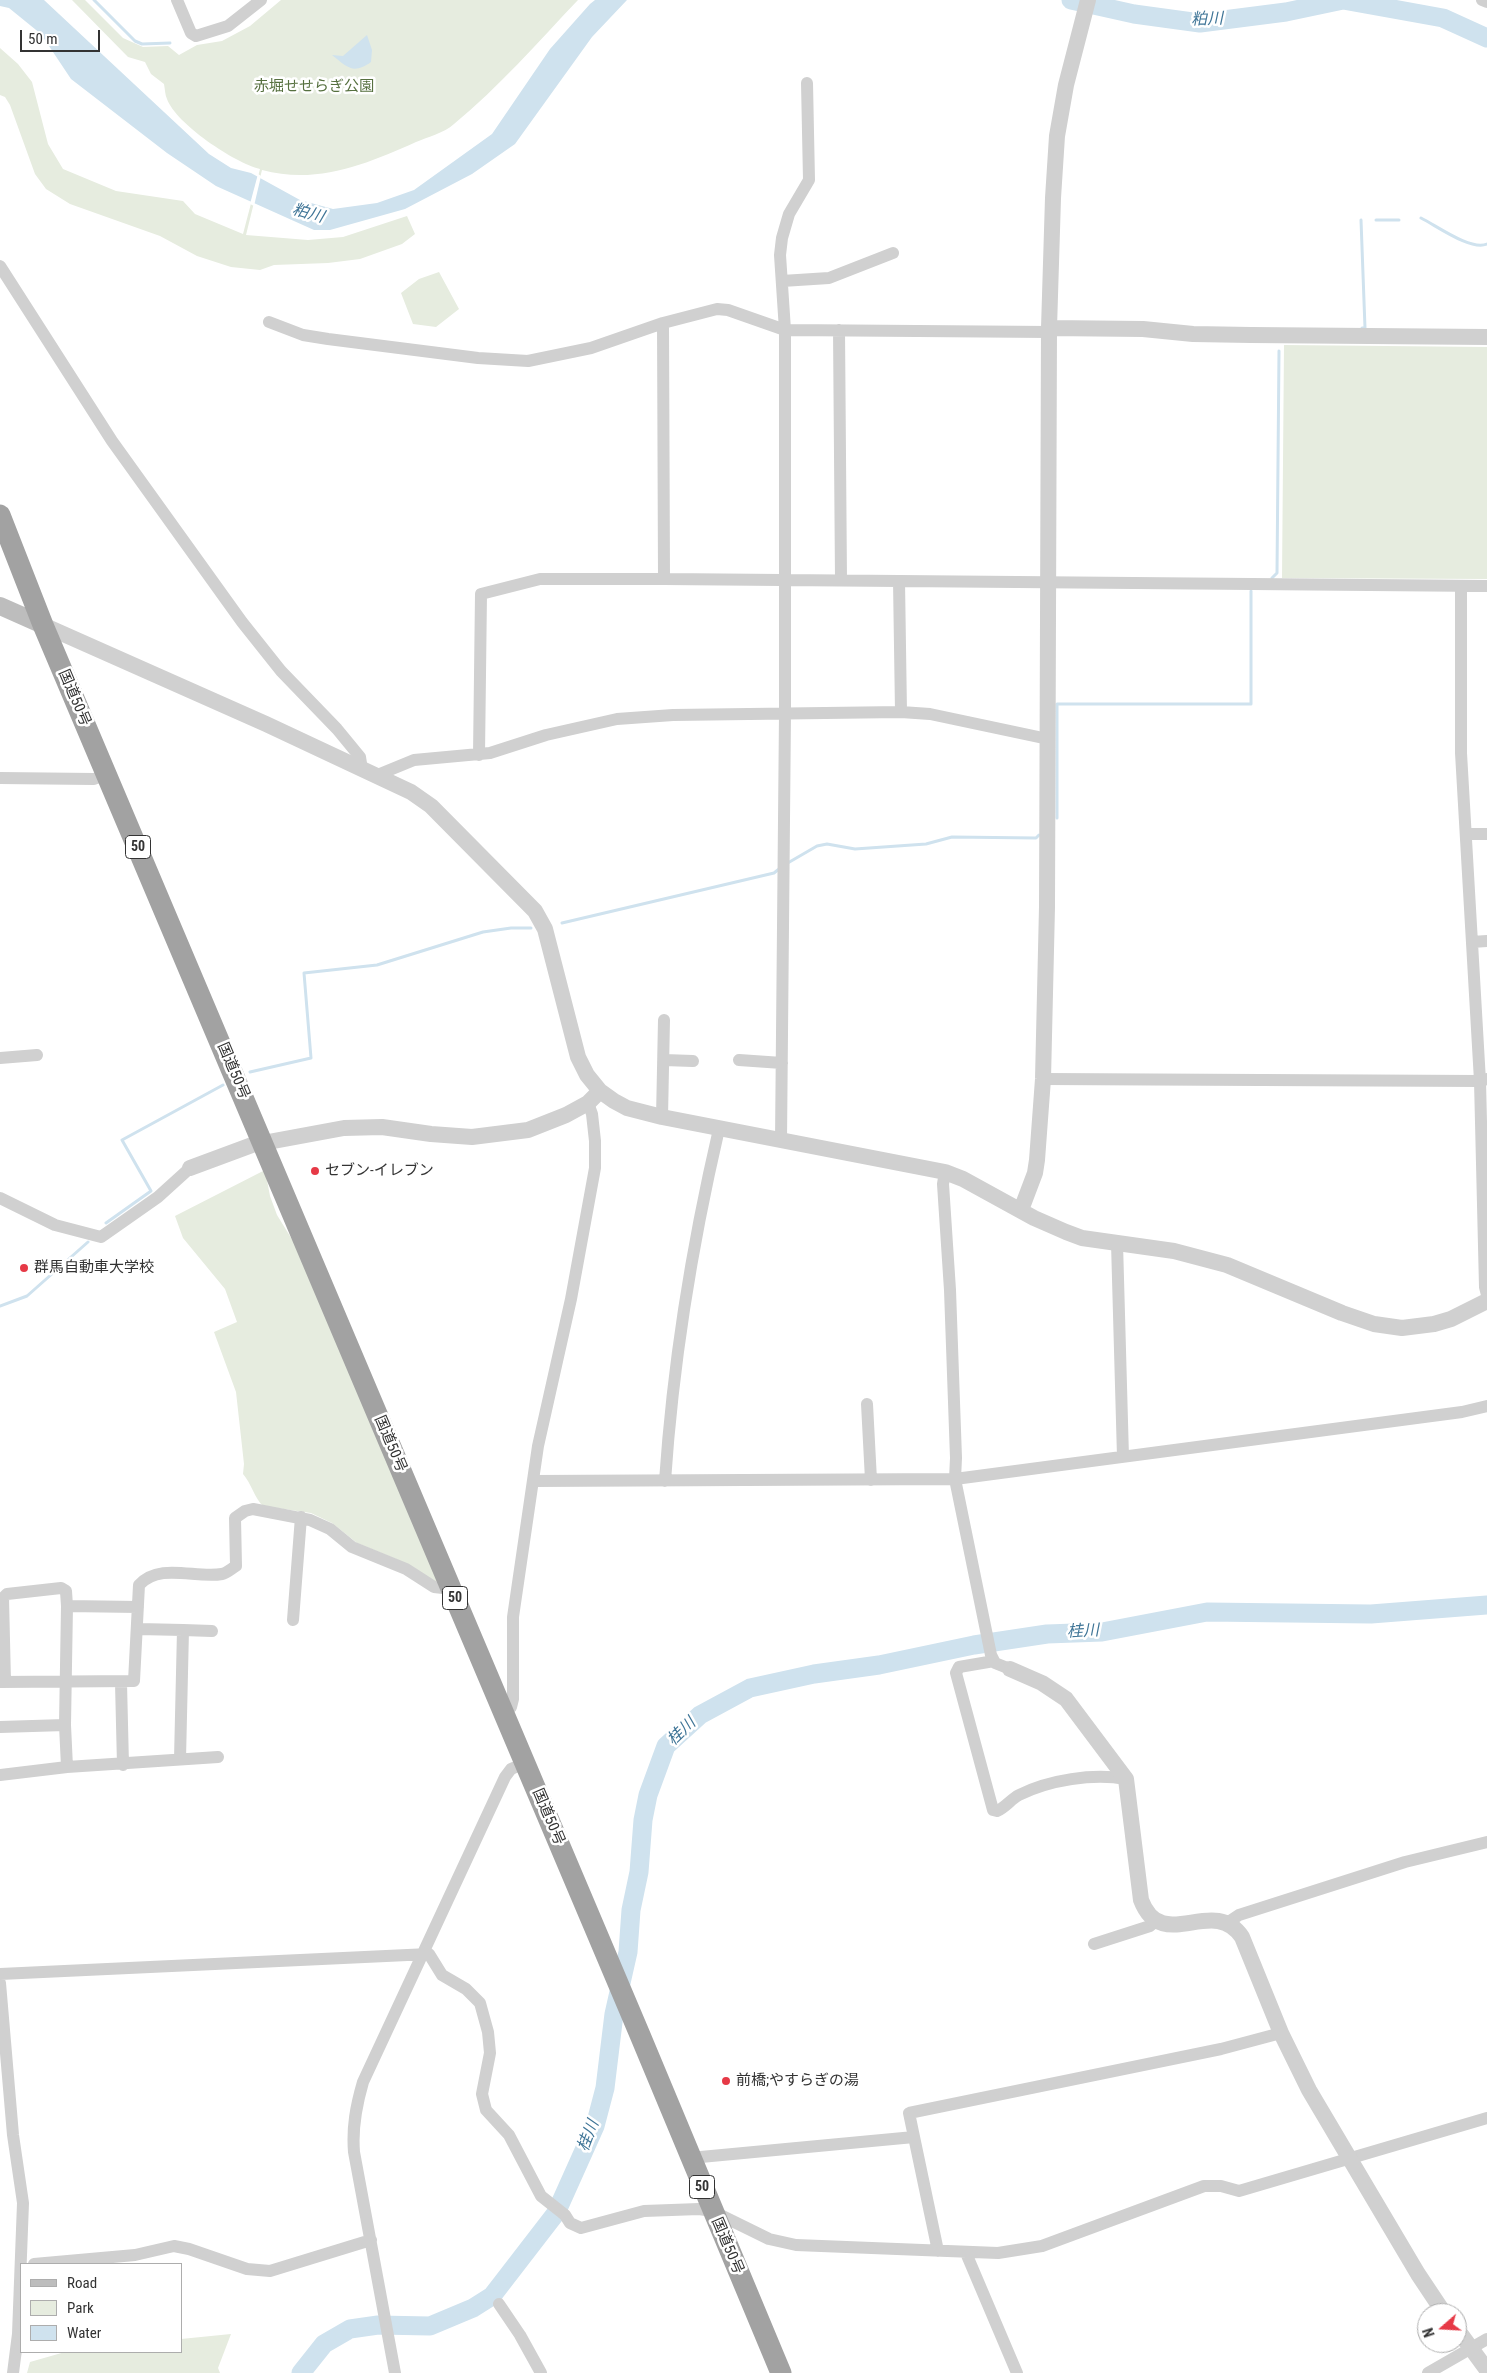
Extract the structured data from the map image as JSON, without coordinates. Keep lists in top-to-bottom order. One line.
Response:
{"streets":{"highway":["国道50号","50"]},"water":["粕川","桂川"],"parks":["赤堀せせらぎ公園"],"places":["セブン-イレブン","群馬自動車大学校","前橋;やすらぎの湯"],"legend":["Road","Park","Water"],"scale_bar":"50 m","north":"left"}
